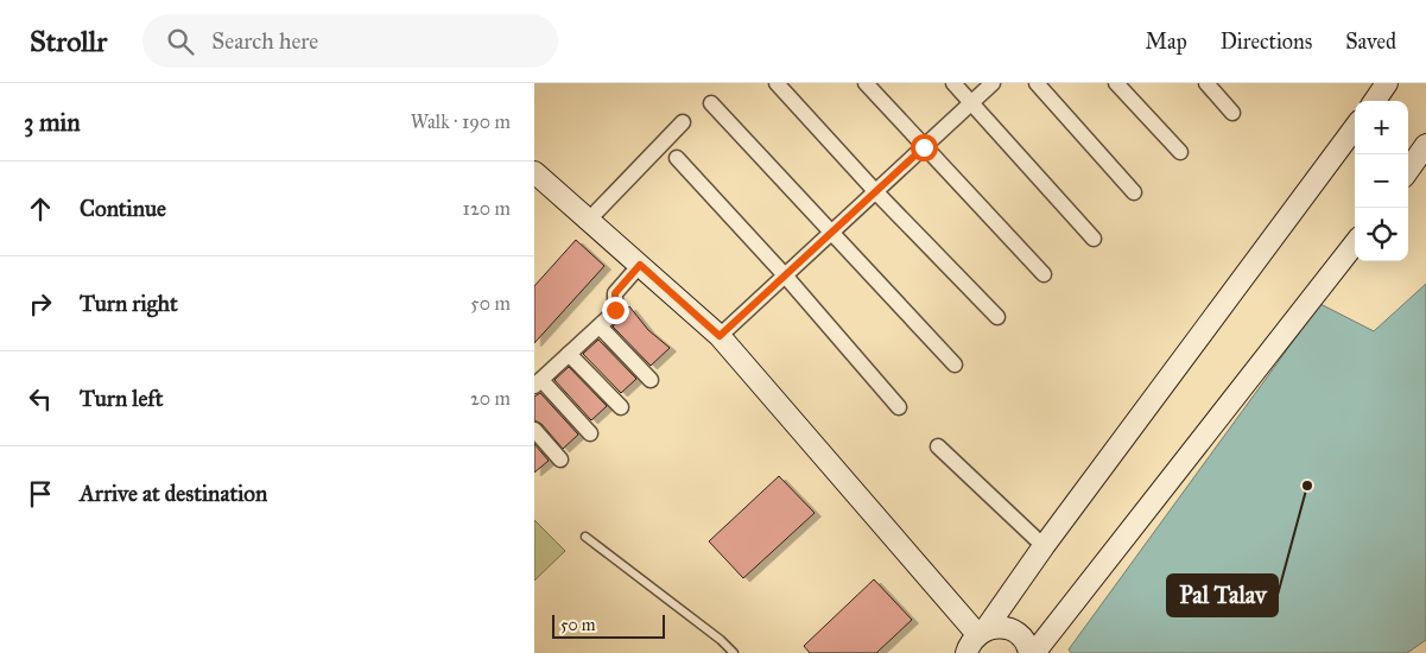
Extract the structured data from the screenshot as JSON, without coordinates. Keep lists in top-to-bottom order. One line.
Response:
{"places":["Pal Talav"],"scale_bar":"50 m","page":{"header":"Strollr","search":"Search here","nav":["Map","Directions","Saved"],"heading":["3 min","Walk · 190 m"],"map_buttons":["+","−"],"list":[["Continue","120 m"],["Turn right","50 m"],["Turn left","20 m"],"Arrive at destination"],"scale":"50 m"}}
